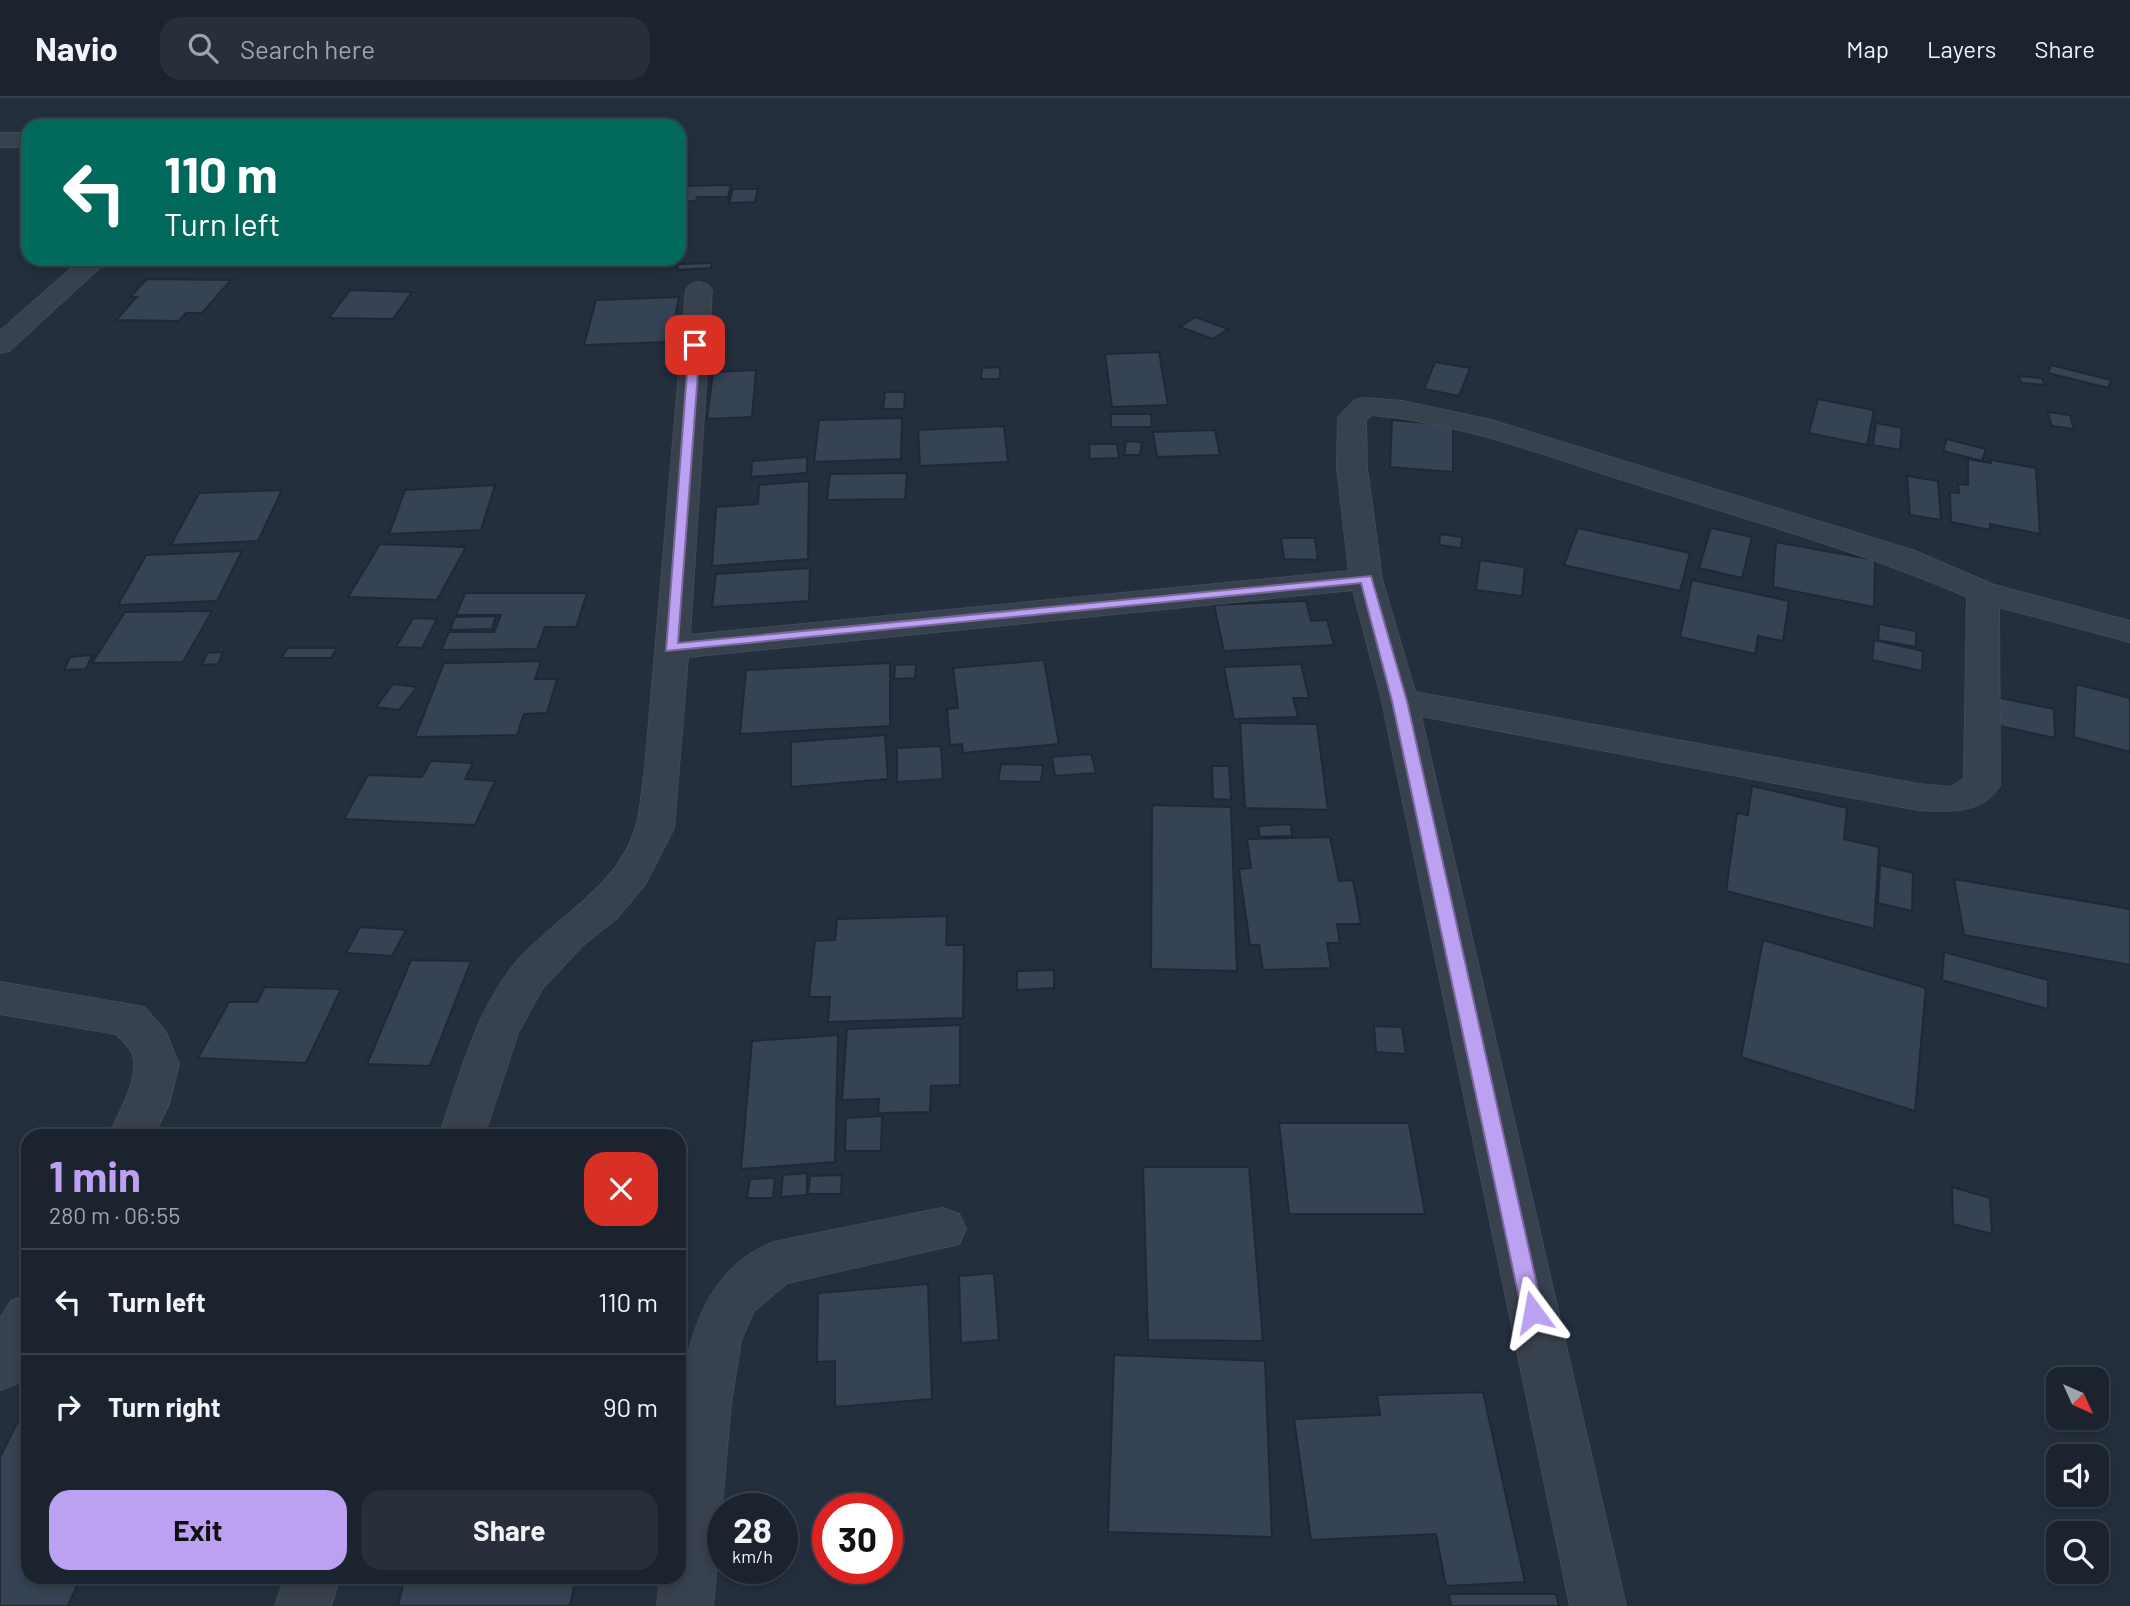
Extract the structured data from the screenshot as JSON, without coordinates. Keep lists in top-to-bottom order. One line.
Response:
{"north":"bottom right","page":{"header":"Navio","search":"Search here","nav":["Map","Layers","Share"],"turn":["110 m","Turn left"],"heading":["1 min","280 m · 06:55"],"list":[{"name":"Turn left","value":"110 m"},{"name":"Turn right","value":"90 m"}],"buttons":["Exit","Share"],"speed":"28 km/h","limit":"30"}}
